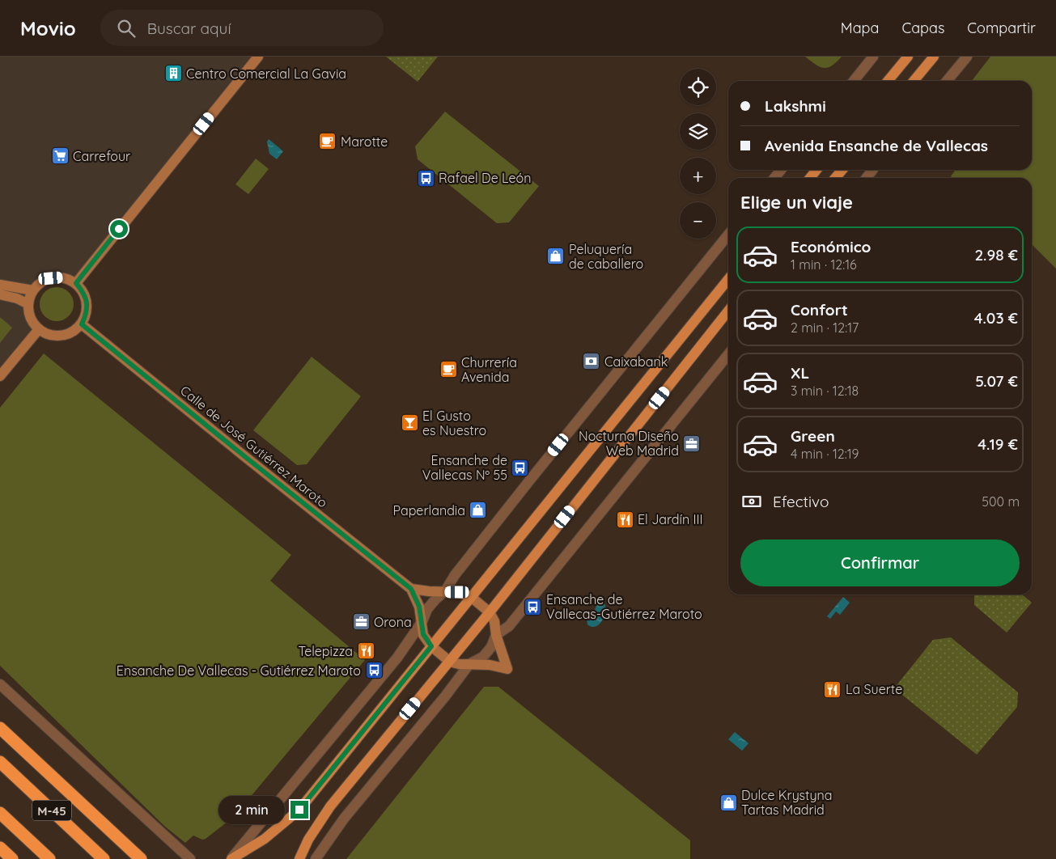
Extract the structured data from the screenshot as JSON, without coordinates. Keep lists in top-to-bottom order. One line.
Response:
{"streets":{"highway":["M-45"],"main road":["Calle de José Gutiérrez Maroto"]},"places":{"building":["Centro Comercial La Gavia"],"cafe":["Marotte","Churrería Avenida"],"supermarket":["Carrefour"],"bus stop":["Rafael De León","Ensanche de Vallecas Nº 55","Ensanche de Vallecas-Gutiérrez Maroto","Ensanche De Vallecas - Gutiérrez Maroto"],"shop":["Peluquería de caballero","Paperlandia","Dulce Krystyna Tartas Madrid"],"bank":["Caixabank"],"bar":["El Gusto es Nuestro"],"office":["Nocturna Diseño Web Madrid","Orona"],"restaurant":["El Jardín III","Telepizza","La Suerte"]},"page":{"header":"Movio","search":"Buscar aquí","nav":["Mapa","Capas","Compartir"],"map_buttons":["+","−"],"banner":["Lakshmi","Avenida Ensanche de Vallecas"],"heading":"Elige un viaje","list":[{"name":"Económico","note":"1 min · 12:16","value":"2.98 €"},{"name":"Confort","note":"2 min · 12:17","value":"4.03 €"},{"name":"XL","note":"3 min · 12:18","value":"5.07 €"},{"name":"Green","note":"4 min · 12:19","value":"4.19 €"}],"pay":["Efectivo","500 m"],"buttons":"Confirmar","bubble":"2 min"}}
